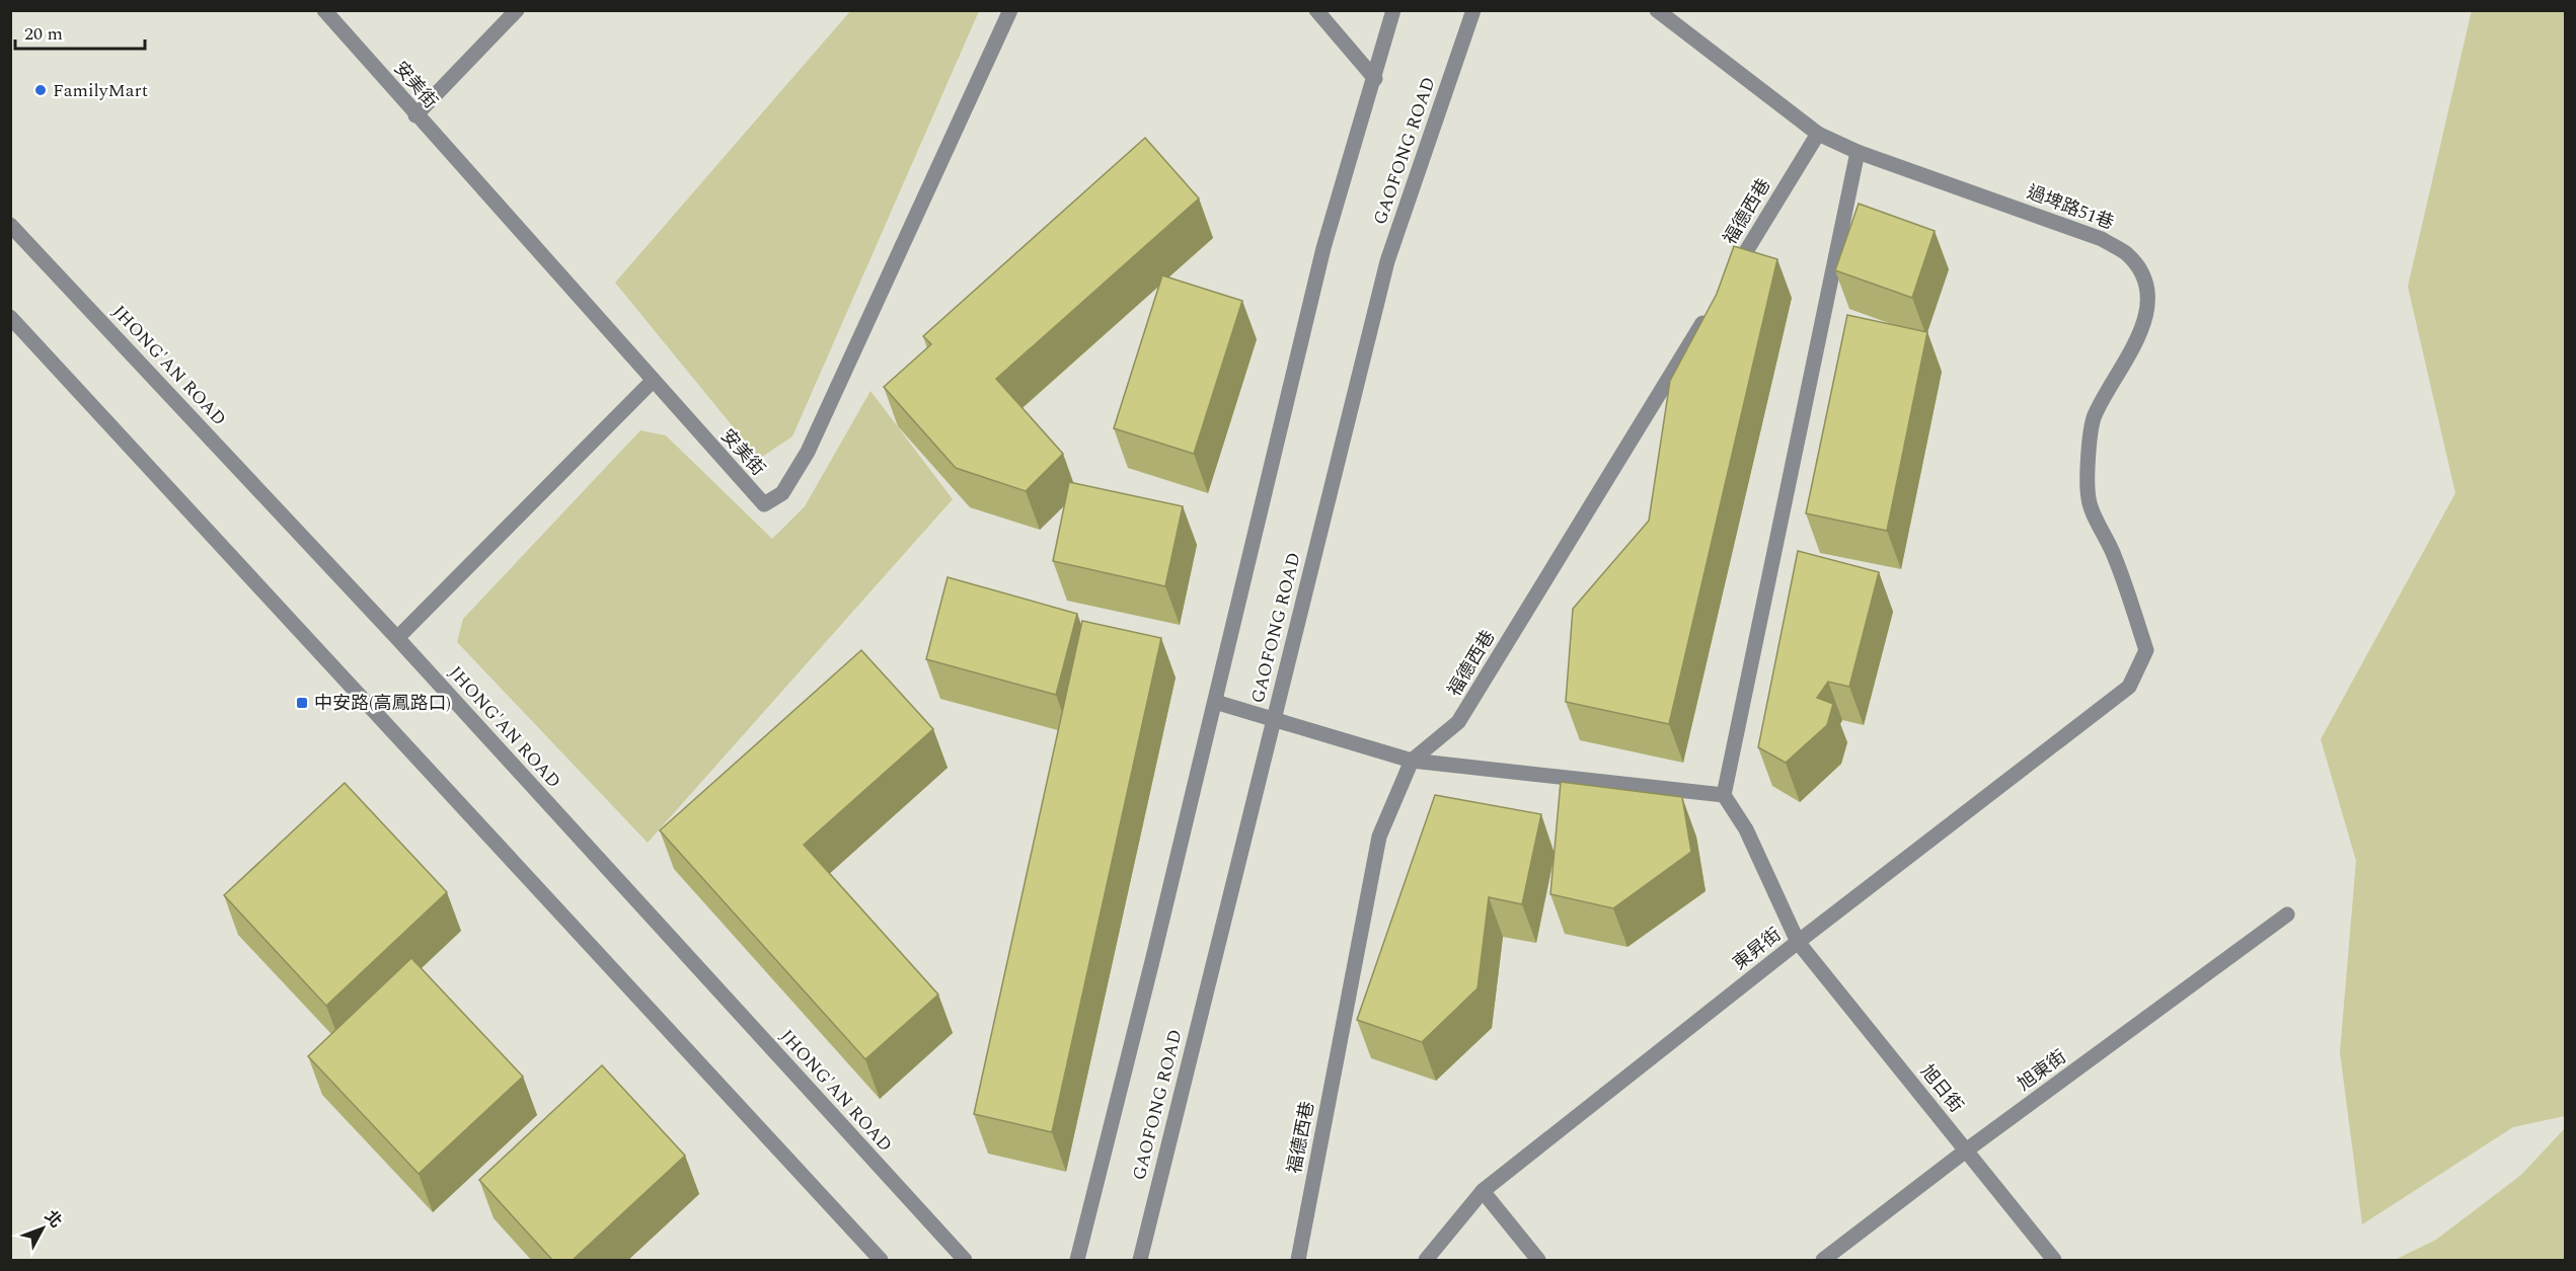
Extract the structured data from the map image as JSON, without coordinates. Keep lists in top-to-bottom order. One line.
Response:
{"streets":{"street":["安美街","GAOFONG ROAD","過埤路51巷","福德西巷","JHONG'AN ROAD","東昇街","旭東街","旭日街"]},"crossings":[["過埤路51巷","福德西巷"],["過埤路51巷","東昇街"],["東昇街","旭日街"],["旭東街","旭日街"]],"places":{"other":["FamilyMart"],"transit":["中安路(高鳳路口)"]},"scale_bar":"20 m","north":"top right"}
